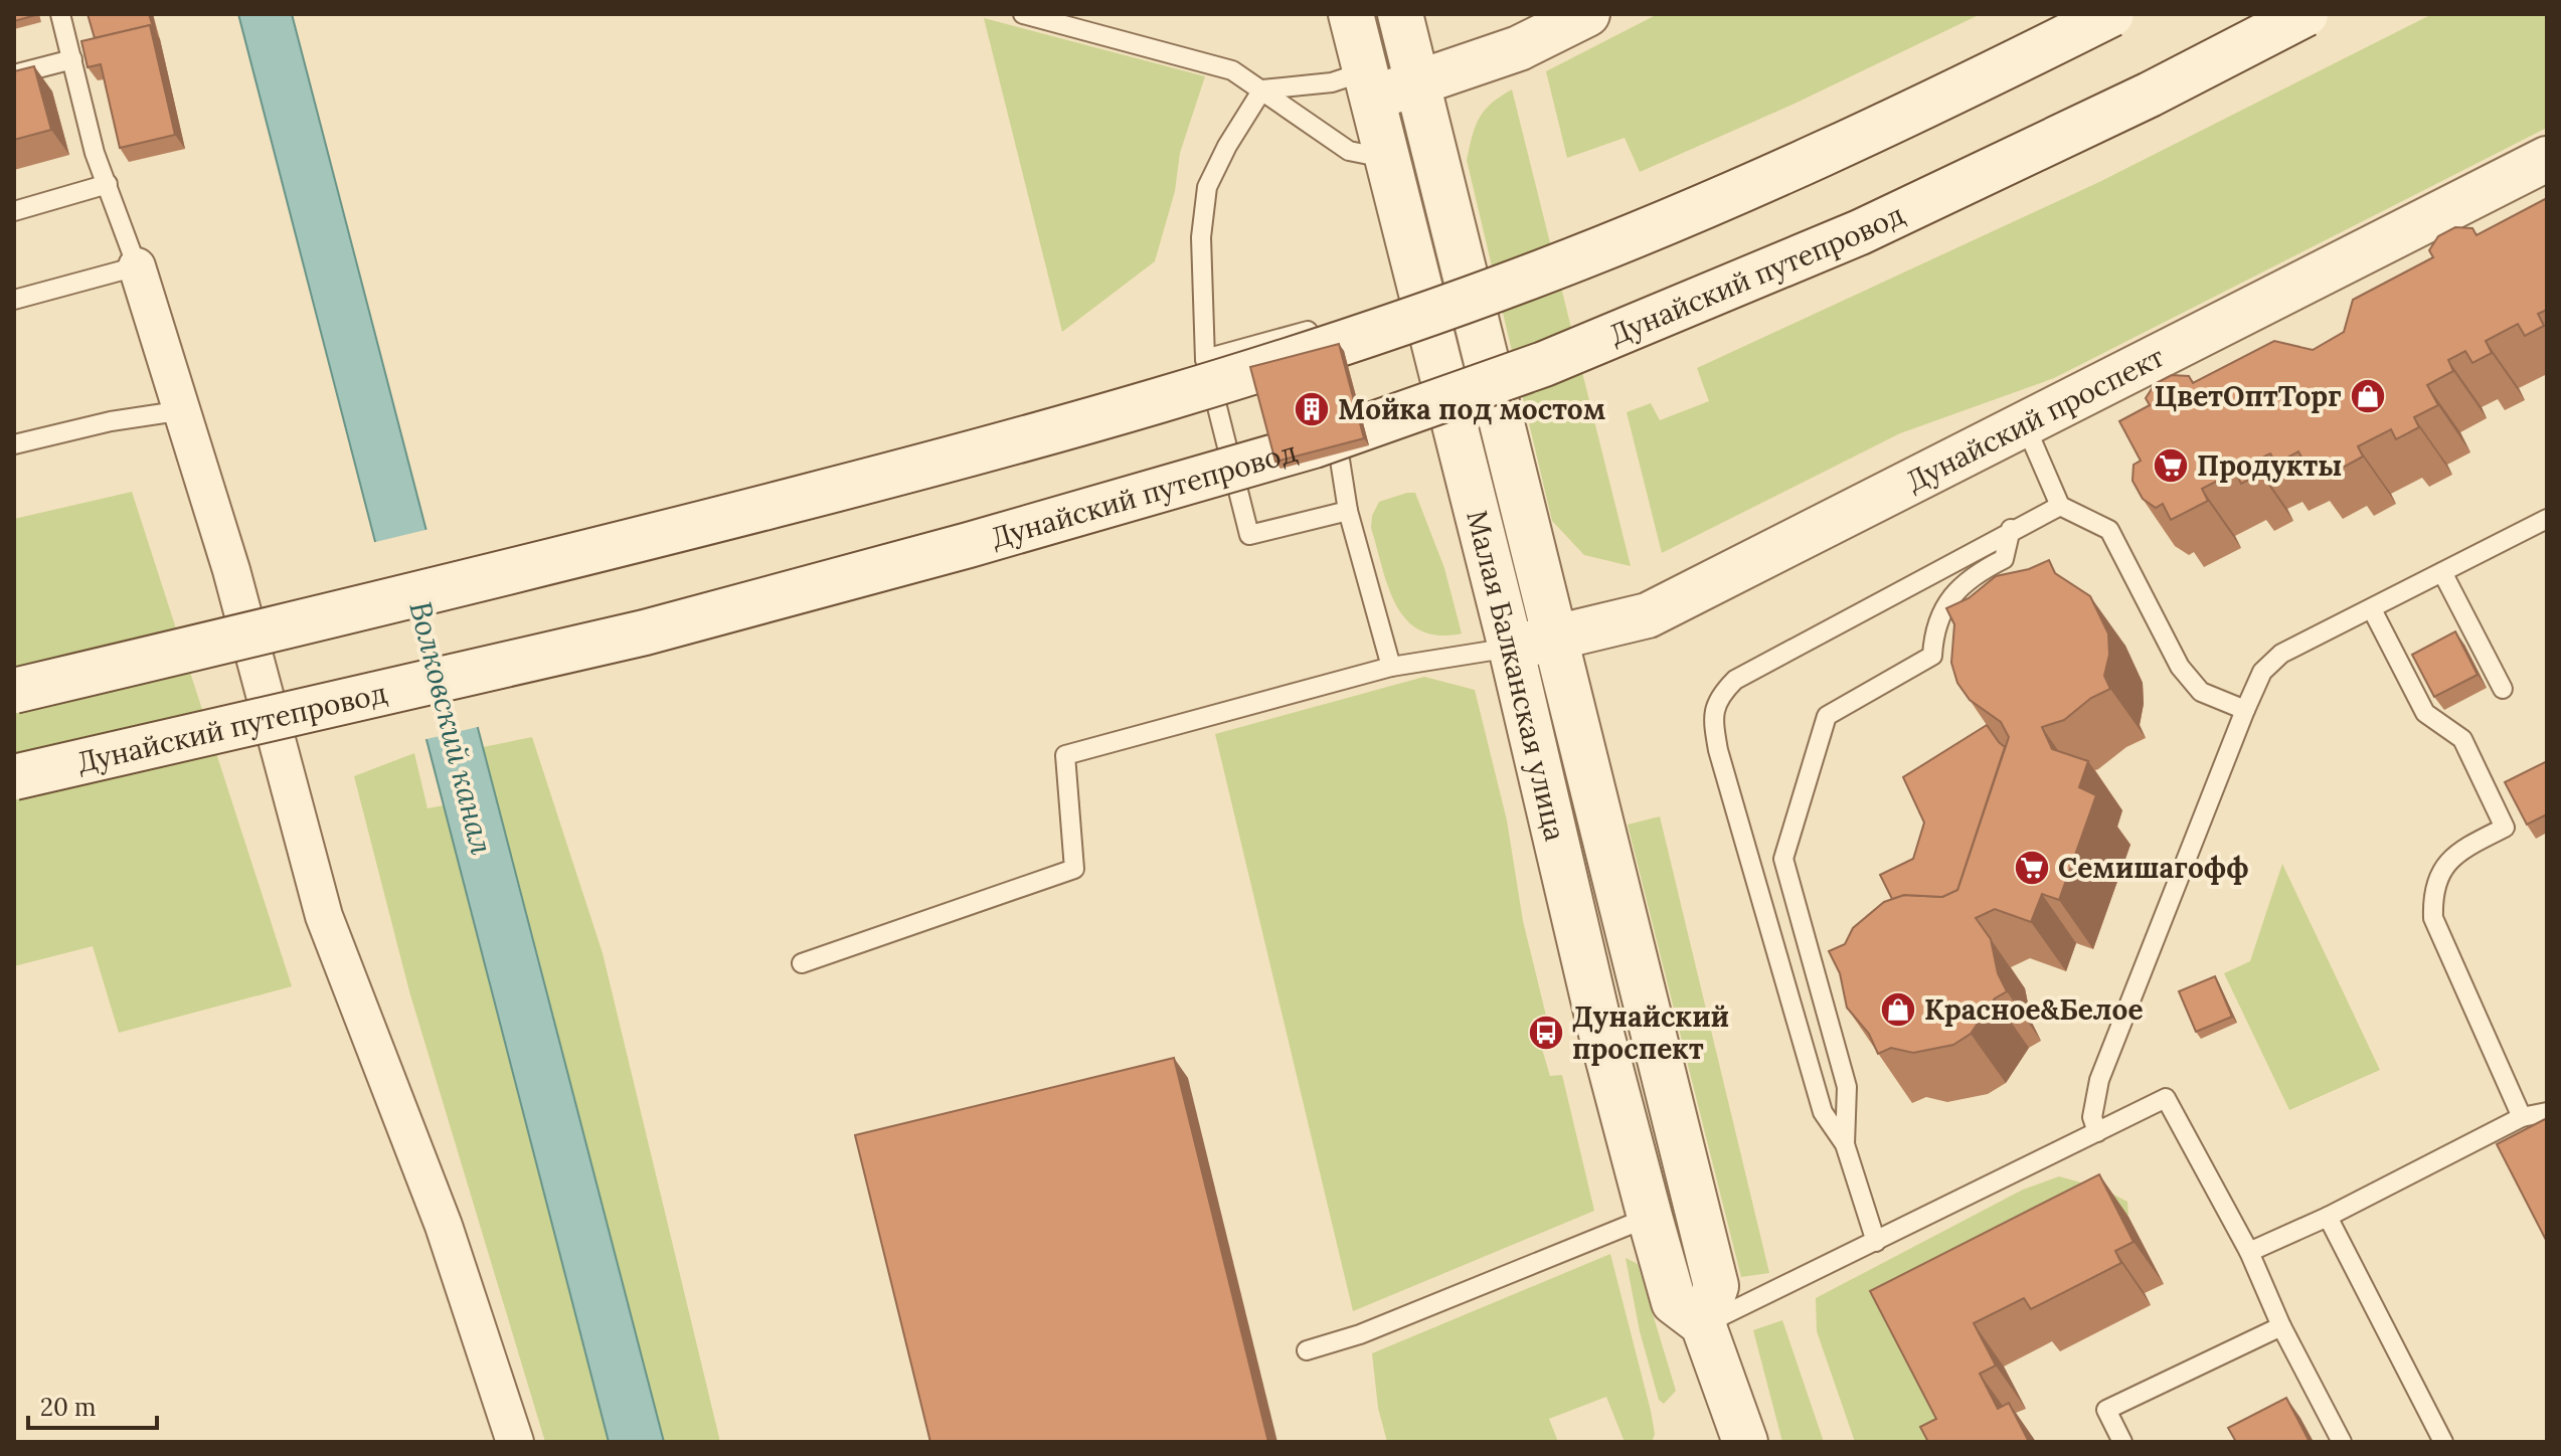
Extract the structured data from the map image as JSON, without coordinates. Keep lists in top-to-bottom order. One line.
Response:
{"streets":{"main road":["Дунайский путепровод","Дунайский проспект","Малая Балканская улица"]},"crossings":[["Дунайский проспект","Малая Балканская улица"]],"water":["Волковский канал"],"places":{"shop":["ЦветОптТорг","Красное&Белое"],"building":["Мойка под мостом"],"supermarket":["Продукты","Семишагофф"],"bus stop":["Дунайский проспект"]},"scale_bar":"20 m"}
